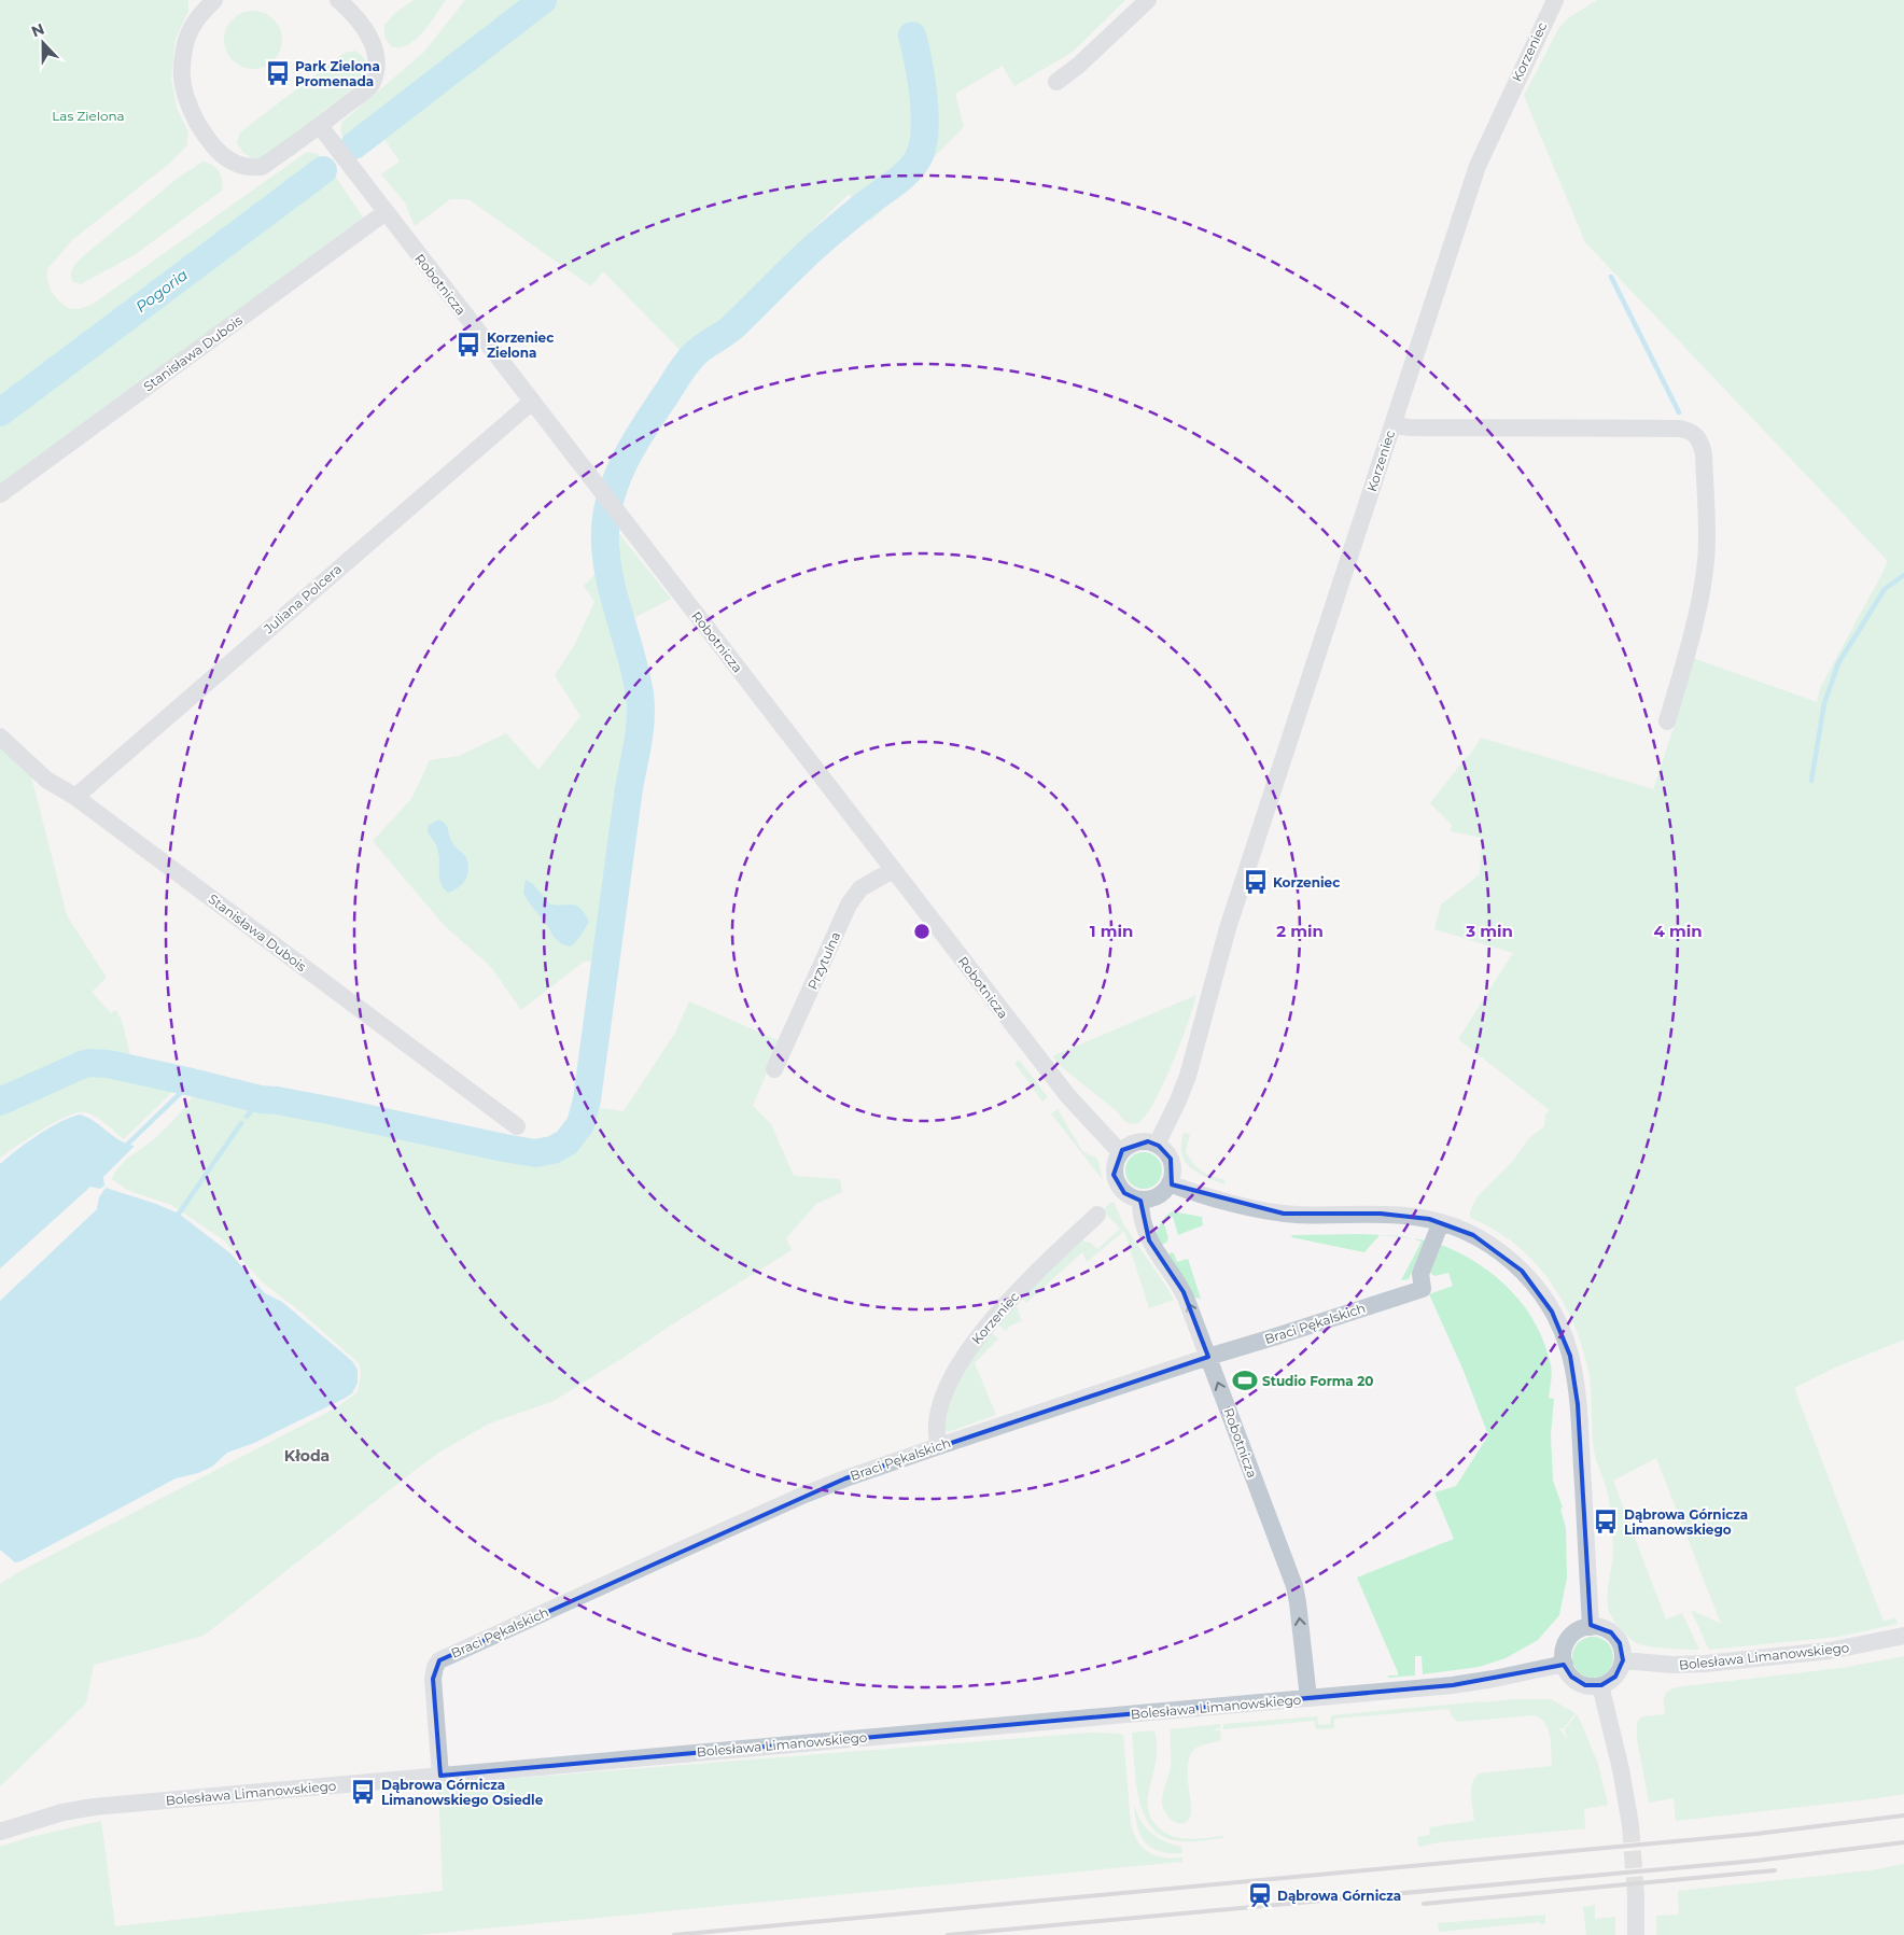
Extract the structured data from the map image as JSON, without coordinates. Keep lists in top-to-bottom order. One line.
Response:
{"streets":{"street":["Korzeniec","Robotnicza","Stanisława Dubois","Juliana Polcera","Przytulna","Braci Pękalskich","Bolesława Limanowskiego"]},"crossings":[["Korzeniec","Robotnicza"],["Korzeniec","Braci Pękalskich"],["Robotnicza","Stanisława Dubois"],["Robotnicza","Juliana Polcera"],["Robotnicza","Przytulna"],["Robotnicza","Braci Pękalskich"],["Robotnicza","Bolesława Limanowskiego"],["Stanisława Dubois","Juliana Polcera"],["Braci Pękalskich","Bolesława Limanowskiego"]],"districts":["Kłoda"],"water":["Pogoria"],"parks":["Las Zielona"],"places":{"bus stop":["Park Zielona Promenada","Korzeniec Zielona","Korzeniec","Dąbrowa Górnicza Limanowskiego","Dąbrowa Górnicza Limanowskiego Osiedle"],"sports":["Studio Forma 20"],"station":["Dąbrowa Górnicza"]},"north":"top","rings":["1 min","2 min","3 min","4 min"]}
